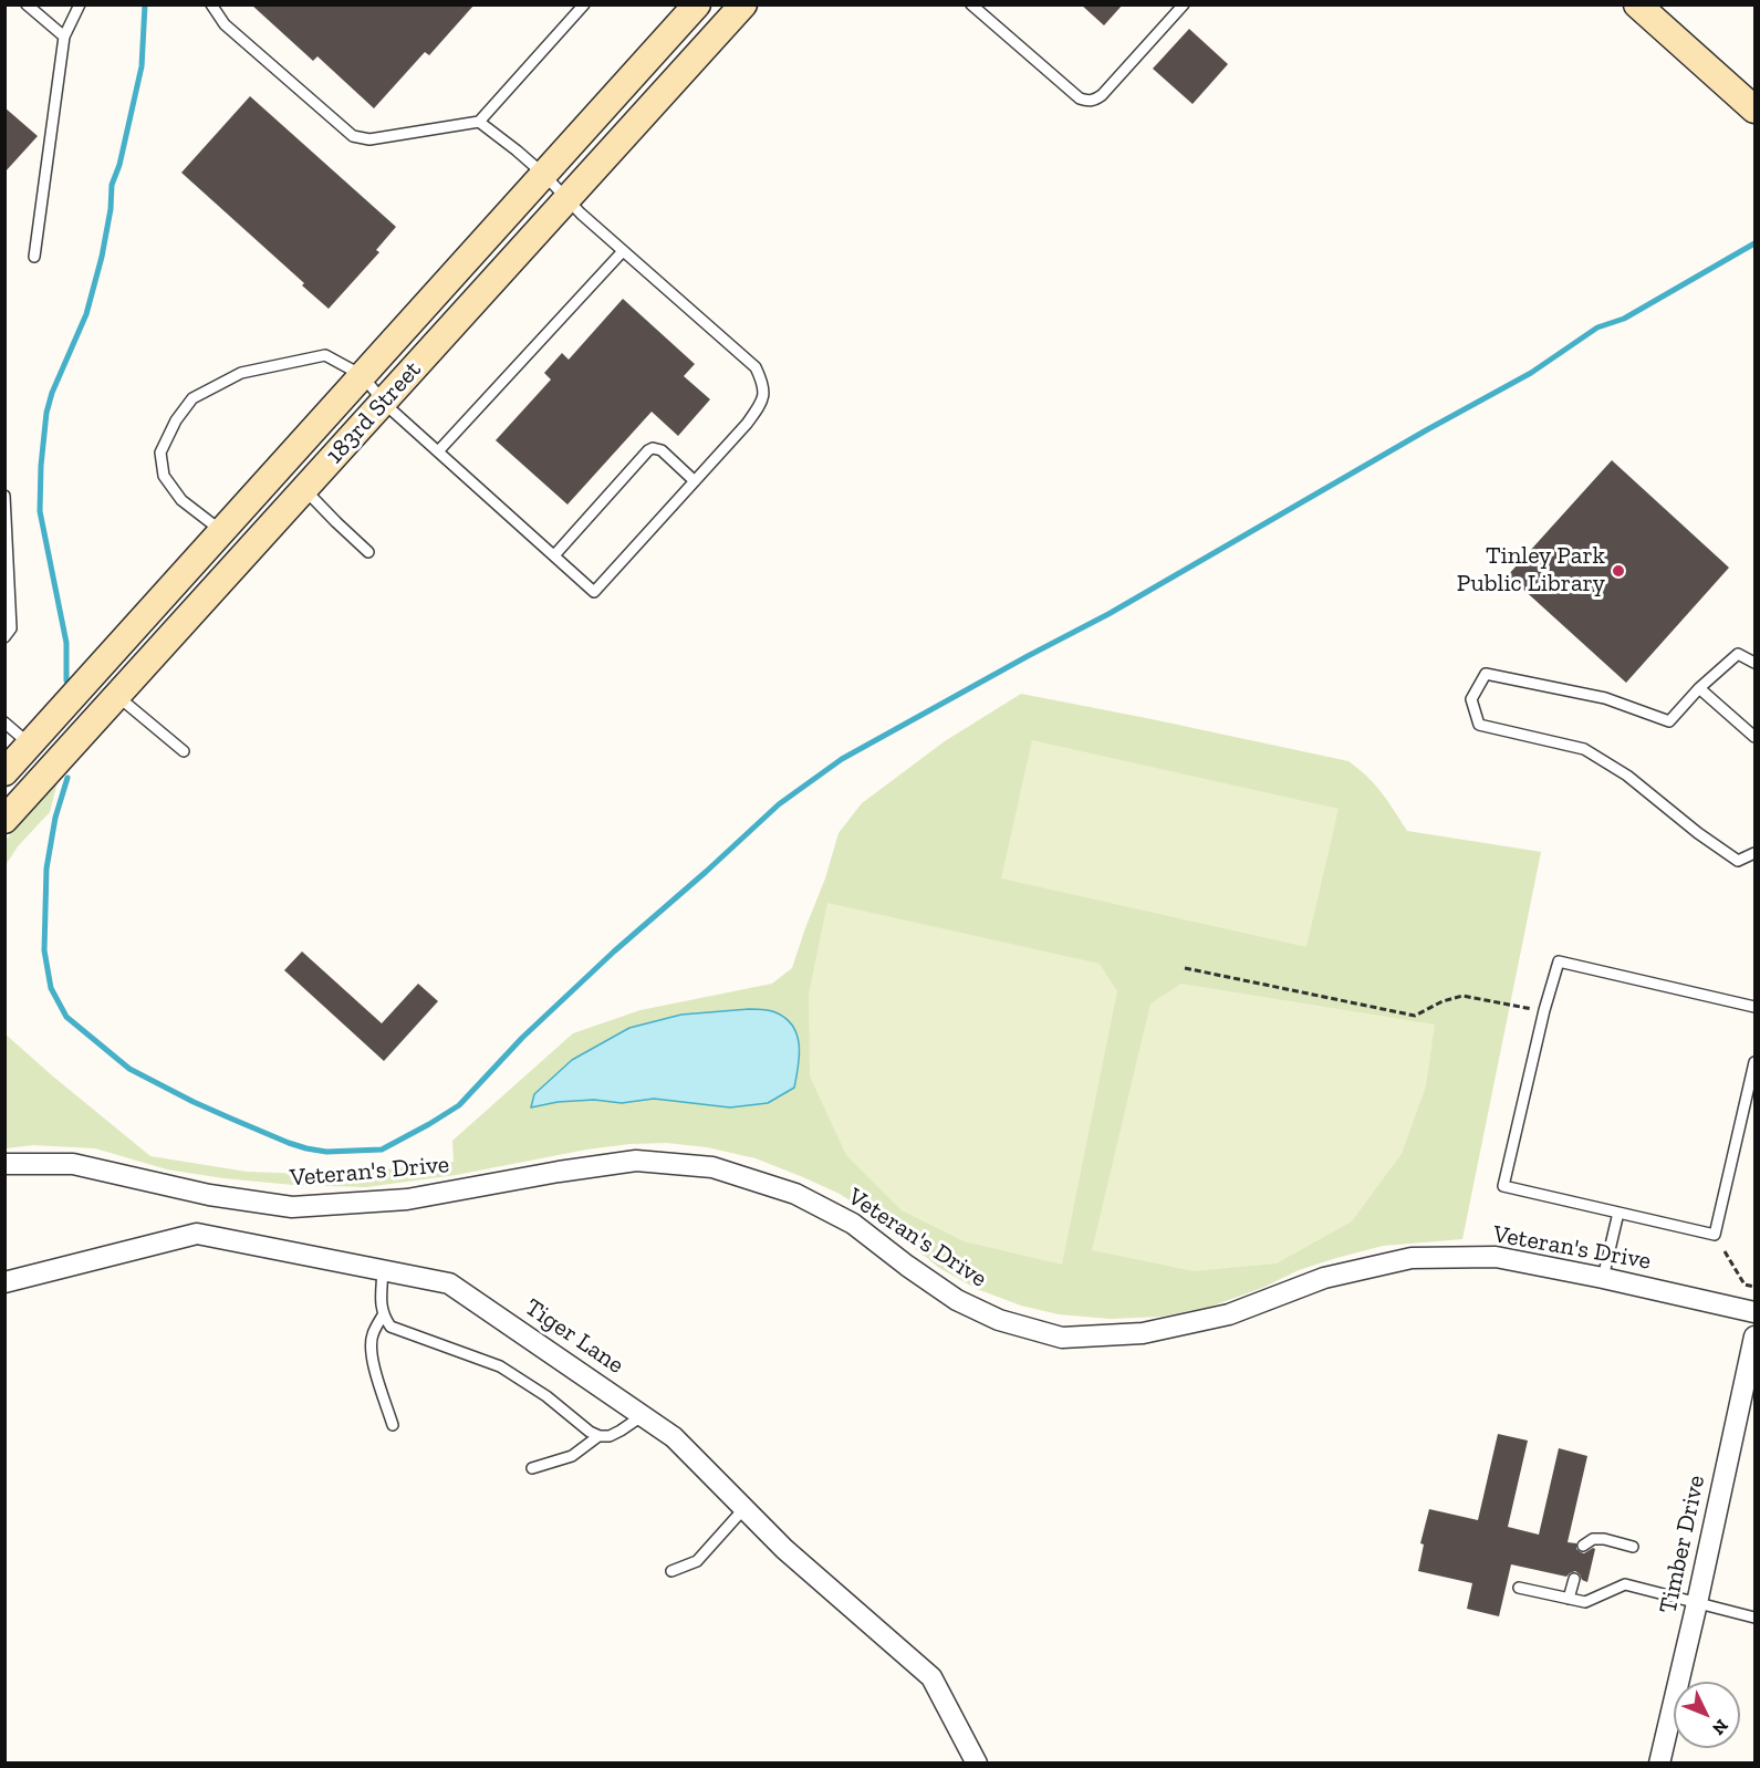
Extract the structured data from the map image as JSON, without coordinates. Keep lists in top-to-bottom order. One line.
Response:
{"streets":{"street":["183rd Street","Veteran's Drive","Tiger Lane","Timber Drive"]},"places":["Tinley Park Public Library"],"north":"bottom right"}
